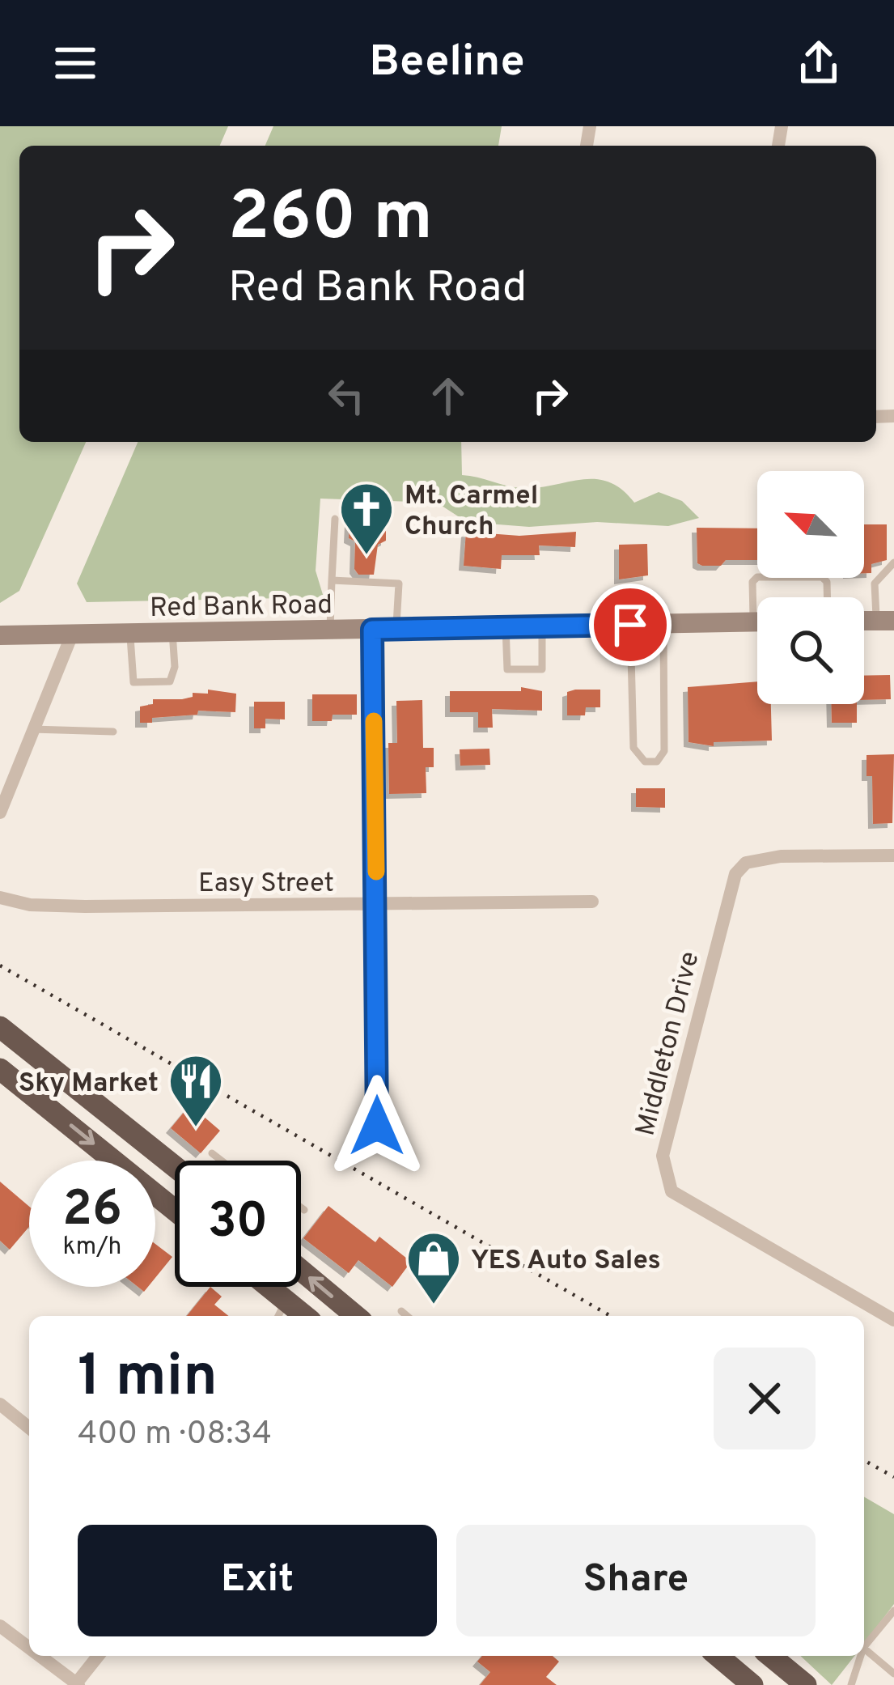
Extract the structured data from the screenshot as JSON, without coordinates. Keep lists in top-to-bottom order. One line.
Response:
{"streets":{"main road":["Red Bank Road"],"street":["Easy Street","Middleton Drive"]},"places":{"church":["Mt. Carmel Church"],"restaurant":["Sky Market"],"shop":["YES Auto Sales"]},"north":"top left","page":{"header":"Beeline","turn":["260 m","Red Bank Road"],"speed":"26 km/h","limit":"30","heading":["1 min","400 m · 08:34"],"buttons":["Exit","Share"]}}
